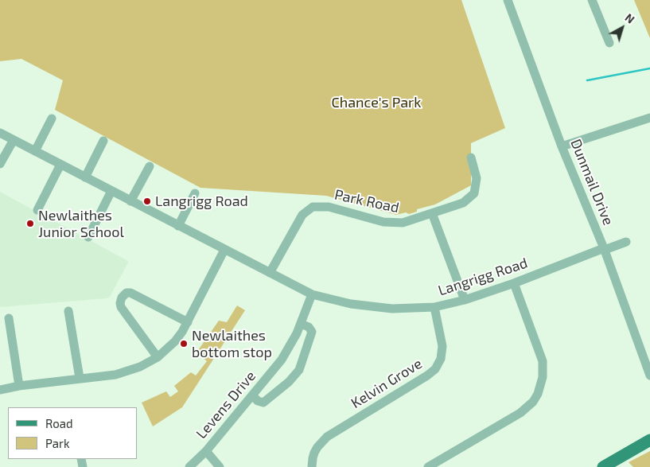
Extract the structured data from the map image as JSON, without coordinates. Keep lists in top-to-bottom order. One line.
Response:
{"streets":{"street":["Dunmail Drive","Park Road","Langrigg Road","Kelvin Grove","Levens Drive"]},"crossings":[["Dunmail Drive","Langrigg Road"],["Park Road","Langrigg Road"],["Langrigg Road","Kelvin Grove"],["Langrigg Road","Levens Drive"]],"parks":["Chance's Park"],"places":["Langrigg Road","Newlaithes Junior School","Newlaithes bottom stop"],"legend":["Road","Park"],"north":"top right"}
